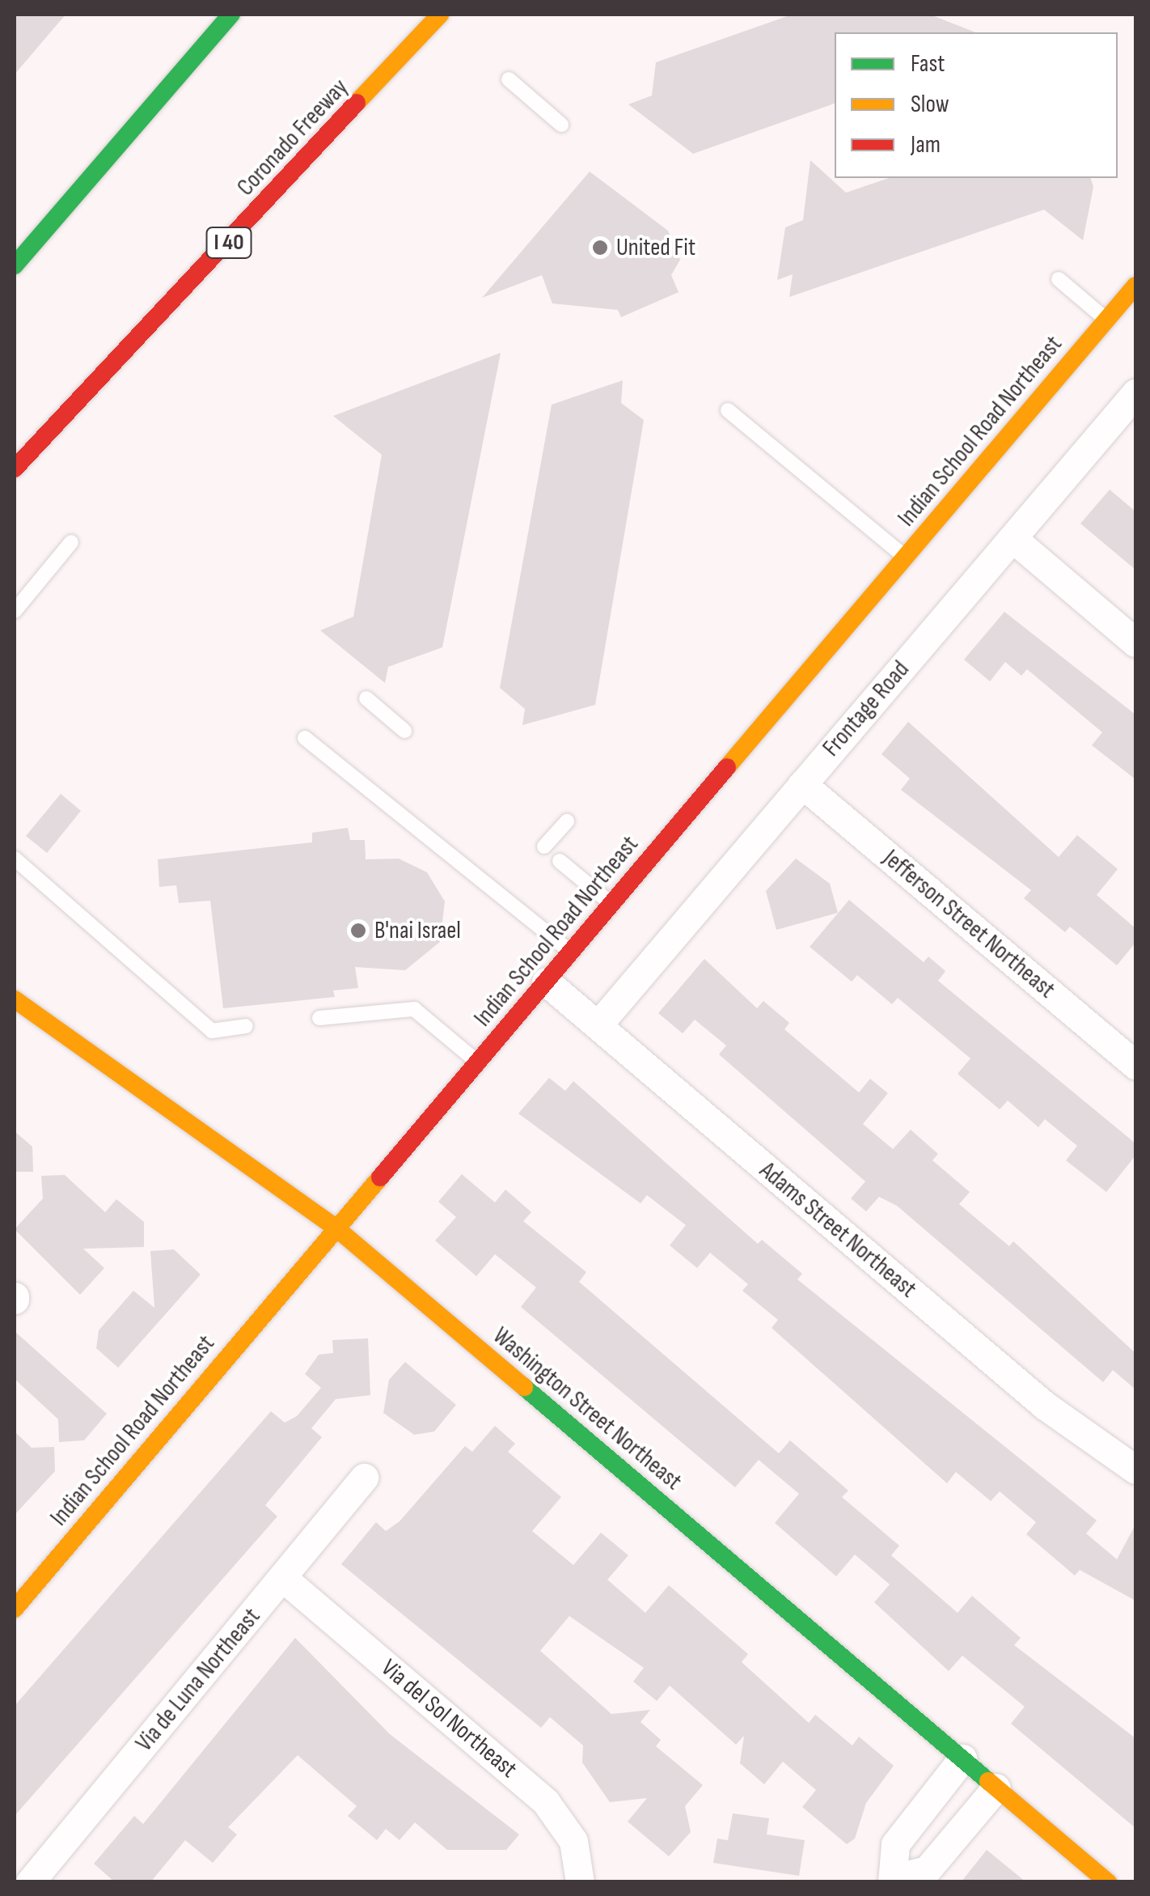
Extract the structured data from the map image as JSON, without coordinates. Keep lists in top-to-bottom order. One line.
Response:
{"streets":{"main road":["Coronado Freeway","I 40","Indian School Road Northeast","Washington Street Northeast"],"street":["Frontage Road","Jefferson Street Northeast","Adams Street Northeast","Via de Luna Northeast","Via del Sol Northeast"]},"crossings":[["Indian School Road Northeast","Adams Street Northeast"],["Indian School Road Northeast","Washington Street Northeast"],["Frontage Road","Jefferson Street Northeast"],["Frontage Road","Adams Street Northeast"],["Via de Luna Northeast","Via del Sol Northeast"]],"places":["United Fit","B'nai Israel"],"legend":["Fast","Slow","Jam"]}
